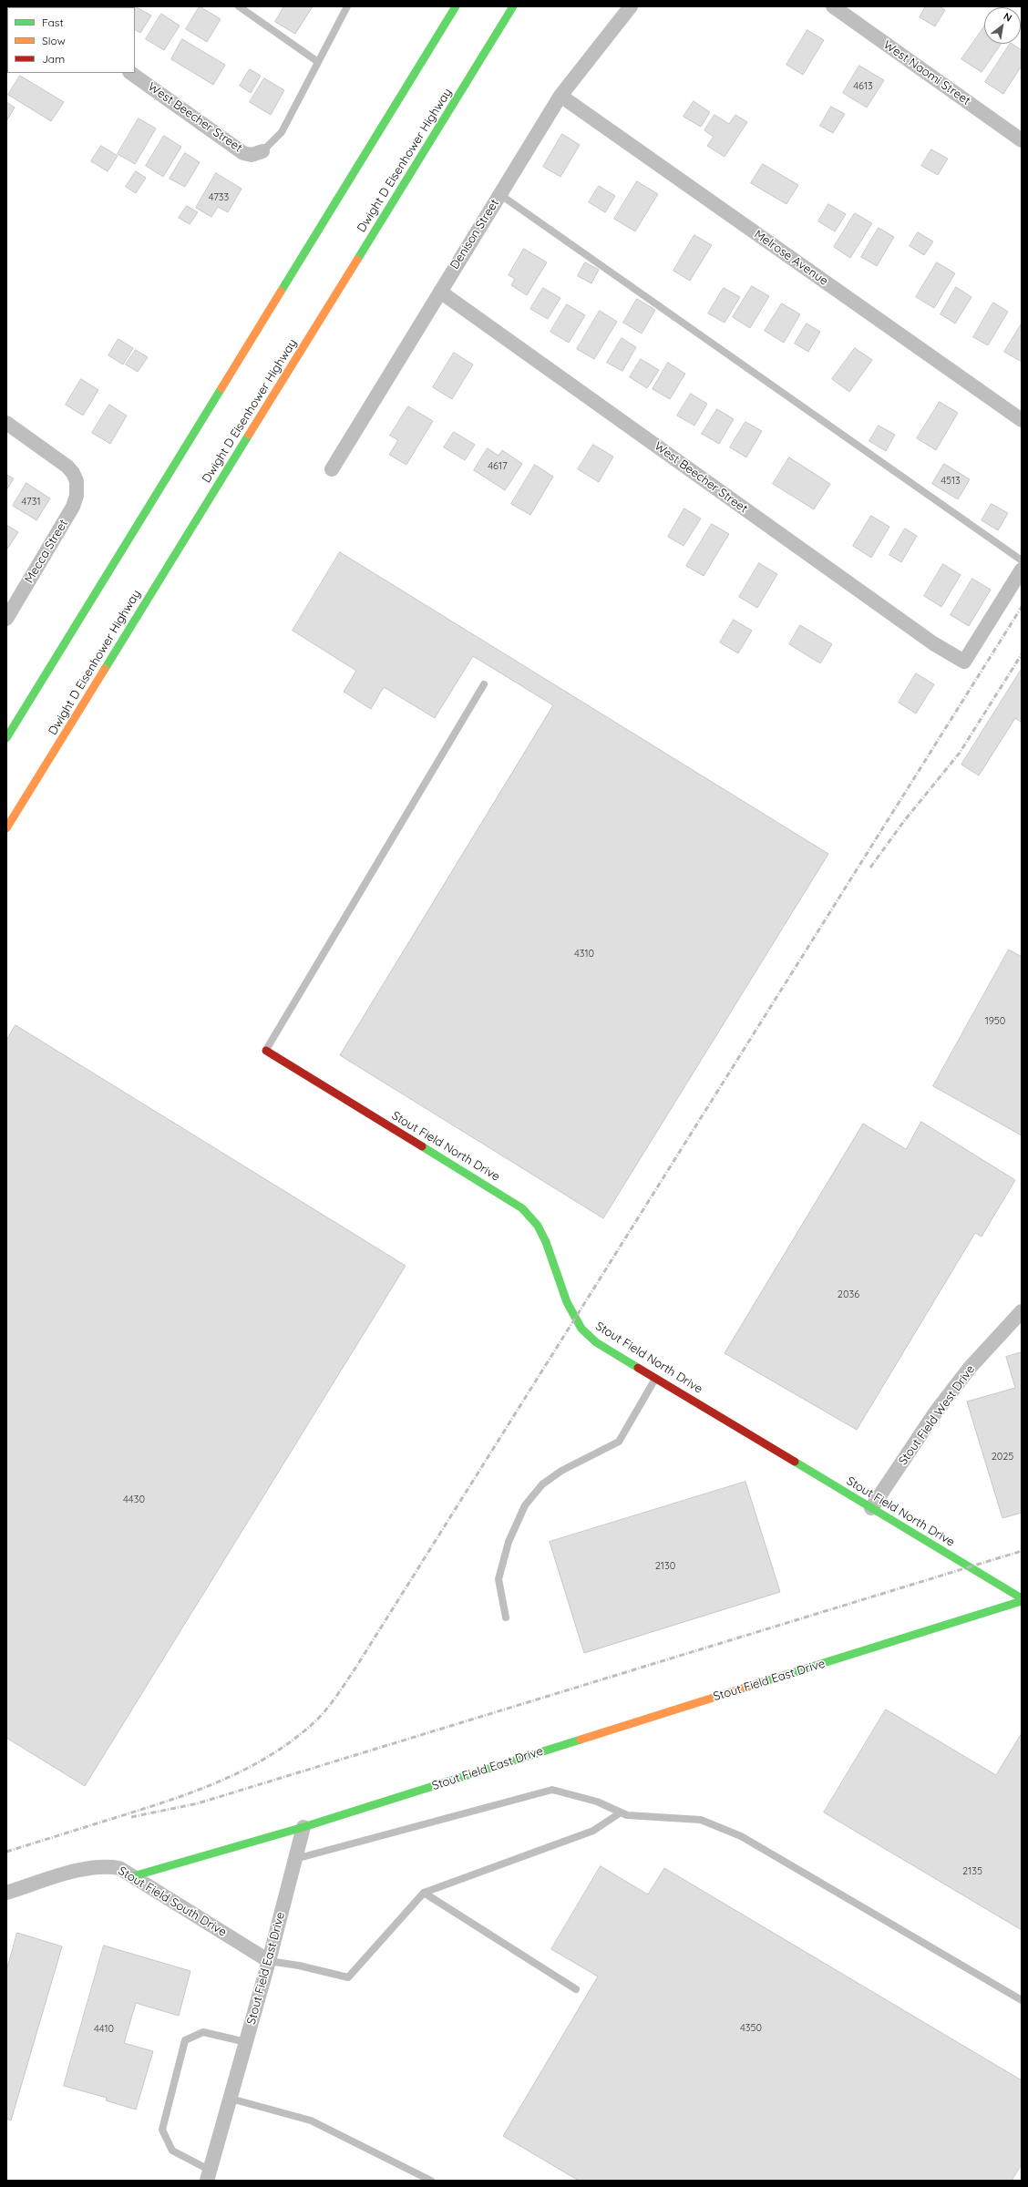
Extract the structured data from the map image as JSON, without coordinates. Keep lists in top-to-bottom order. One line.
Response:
{"streets":{"main road":["Dwight D Eisenhower Highway","Stout Field North Drive","Stout Field East Drive"],"street":["West Naomi Street","West Beecher Street","Denison Street","Melrose Avenue","Mecca Street","Stout Field West Drive","Stout Field South Drive"]},"crossings":[["West Beecher Street","Denison Street"],["Denison Street","Melrose Avenue"],["Stout Field North Drive","Stout Field West Drive"],["Stout Field North Drive","Stout Field East Drive"],["Stout Field East Drive","Stout Field South Drive"]],"house_numbers":["4613","4733","4617","4513","4731","4310","1950","2036","2025","4430","2130","2135","4350","4410"],"legend":["Fast","Slow","Jam"],"north":"top right"}
